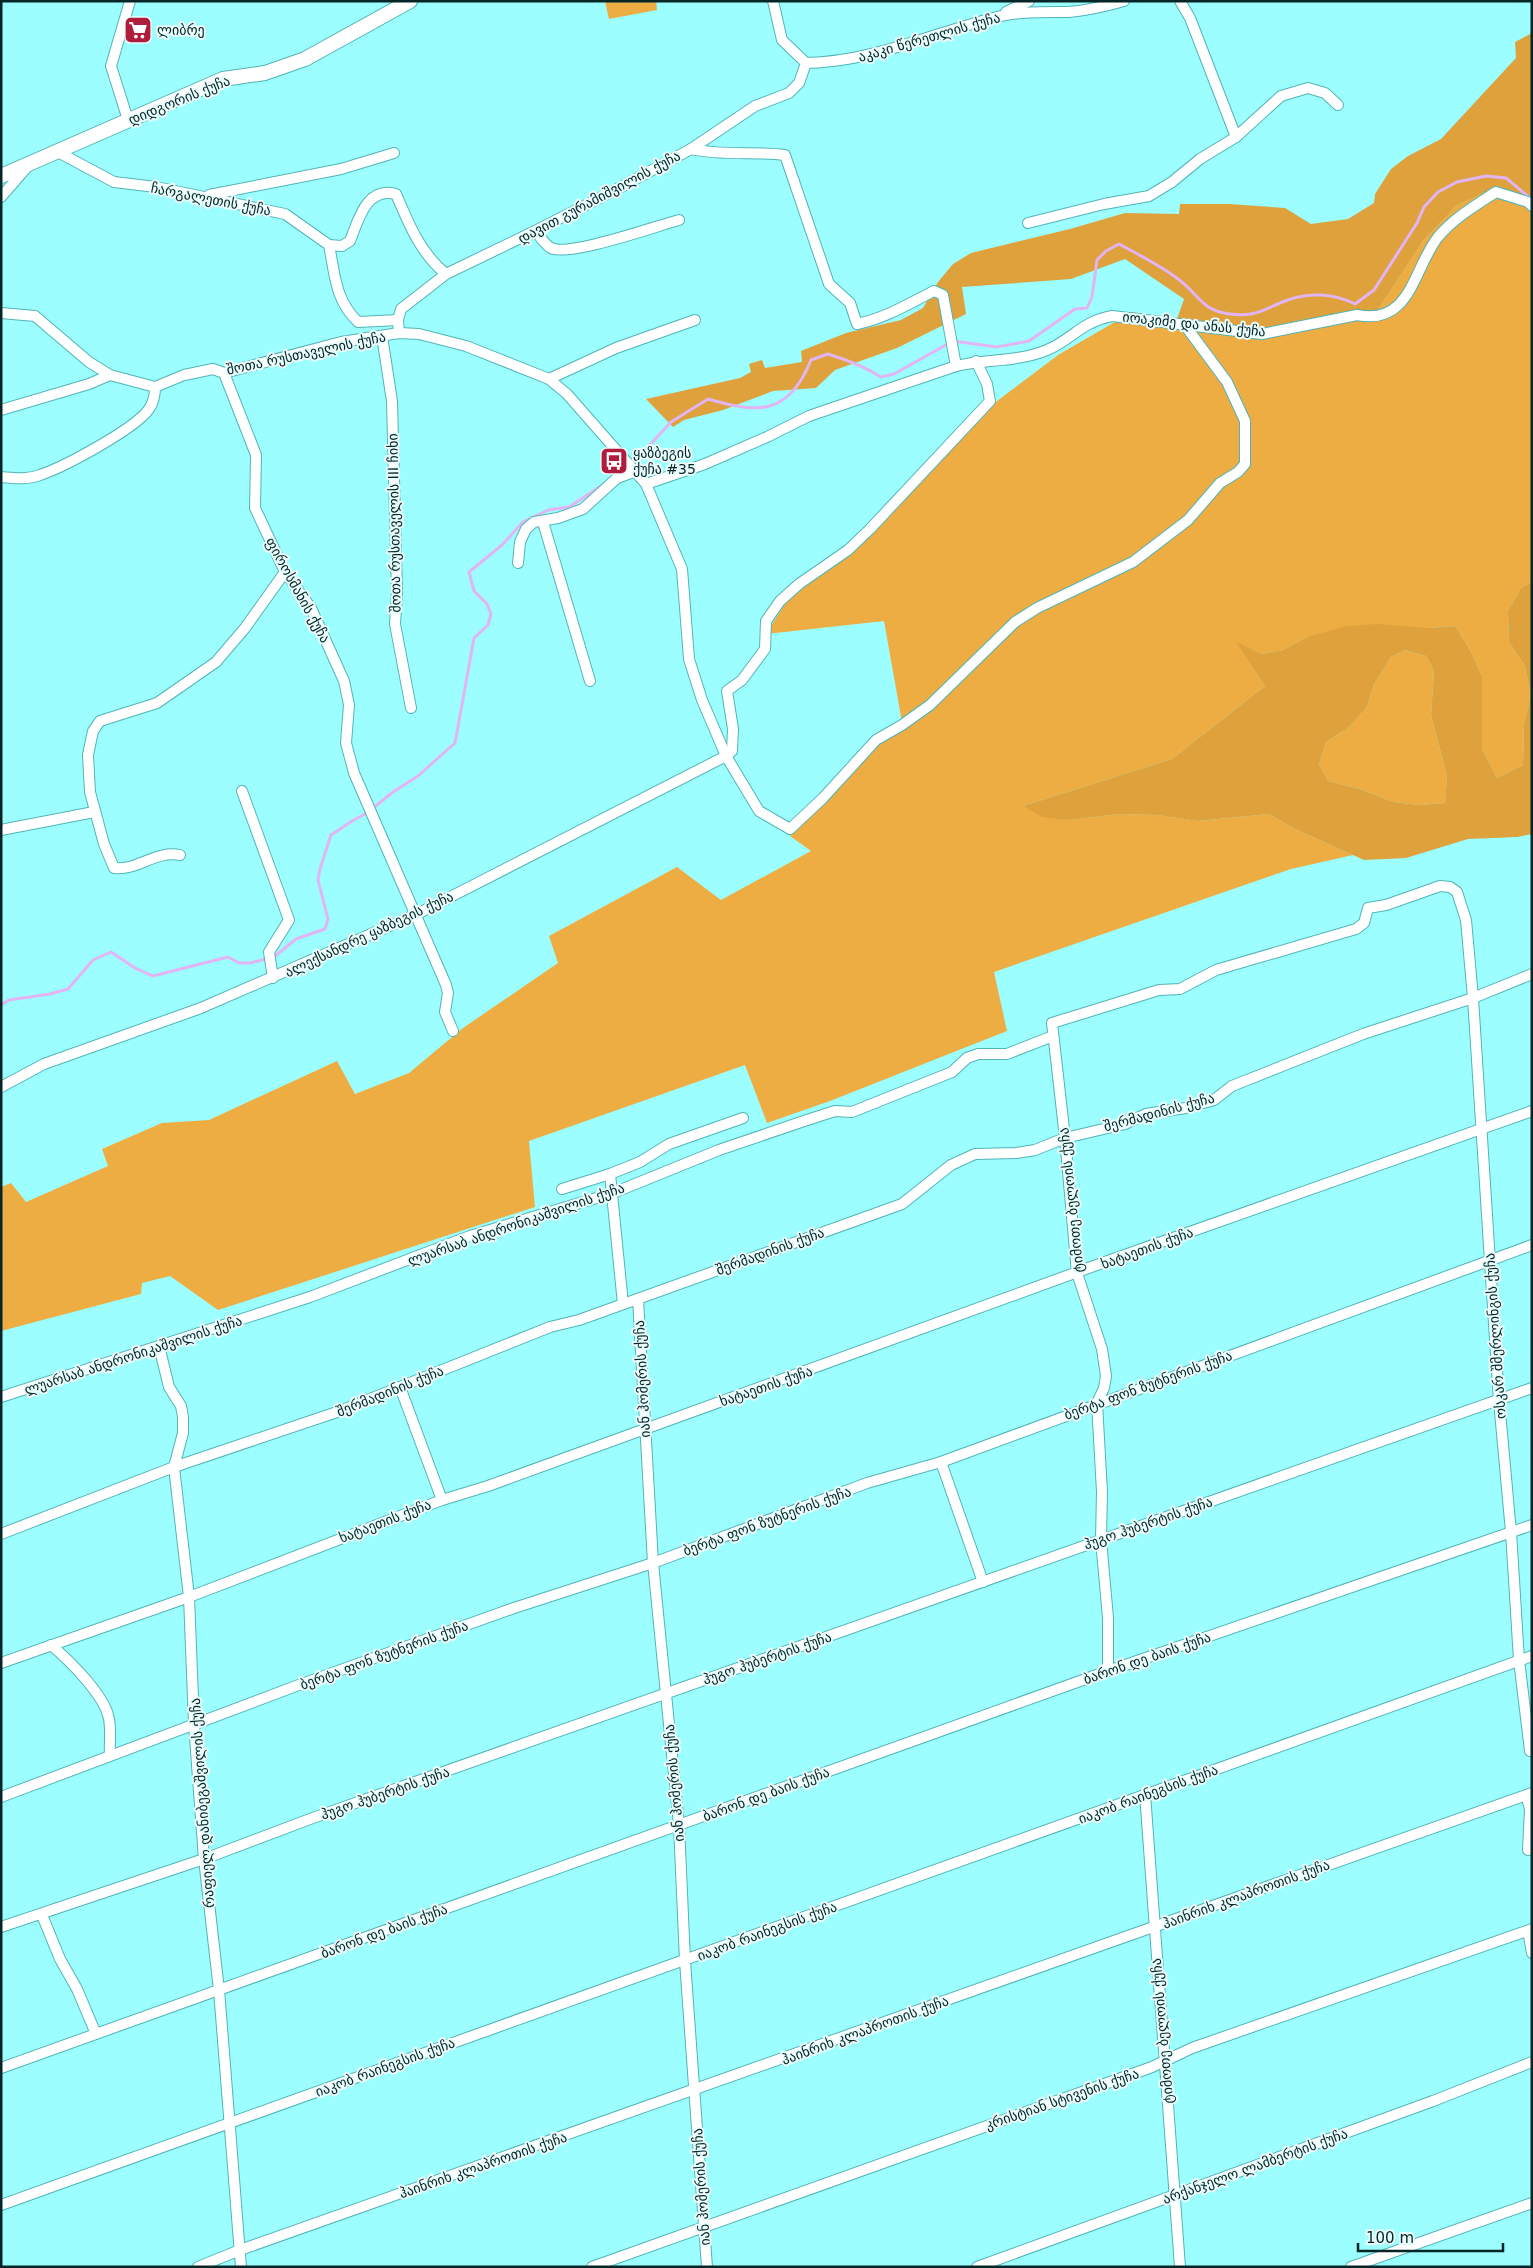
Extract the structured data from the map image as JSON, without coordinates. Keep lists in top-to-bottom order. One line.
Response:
{"streets":{"street":["აკაკი წერეთლის ქუჩა","დიდგორის ქუჩა","დავით გურამიშვილის ქუჩა","ჩარგალეთის ქუჩა","იოაკიმე და ანას ქუჩა","შოთა რუსთაველის ქუჩა","შოთა რუსთაველის III ჩიხი","ფიროსმანის ქუჩა","ალექსანდრე ყაზბეგის ქუჩა","შერმადინის ქუჩა","ტიმოთე ბელოის ქუჩა","ლუარსაბ ანდრონიკაშვილის ქუჩა","ხატაეთის ქუჩა","ოსკარ შმერლინგის ქუჩა","იან ჰომერის ქუჩა","ბერტა ფონ ზუტნერის ქუჩა","ჰუგო ჰუბერტის ქუჩა","ბარონ დე ბაის ქუჩა","იაკობ რაინეგსის ქუჩა","რაფიელ დანიბეგაშვილის ქუჩა","ჰაინრიხ კლაპროთის ქუჩა","კრისტიან სტივენის ქუჩა","არქანჯელო ლამბერტის ქუჩა"]},"crossings":[["აკაკი წერეთლის ქუჩა","დავით გურამიშვილის ქუჩა"],["დიდგორის ქუჩა","ჩარგალეთის ქუჩა"],["იოაკიმე და ანას ქუჩა","შოთა რუსთაველის ქუჩა"],["შოთა რუსთაველის ქუჩა","შოთა რუსთაველის III ჩიხი"],["შოთა რუსთაველის ქუჩა","ფიროსმანის ქუჩა"],["შოთა რუსთაველის ქუჩა","ალექსანდრე ყაზბეგის ქუჩა"],["ფიროსმანის ქუჩა","ალექსანდრე ყაზბეგის ქუჩა"],["შერმადინის ქუჩა","ტიმოთე ბელოის ქუჩა"],["შერმადინის ქუჩა","ოსკარ შმერლინგის ქუჩა"],["შერმადინის ქუჩა","იან ჰომერის ქუჩა"],["შერმადინის ქუჩა","რაფიელ დანიბეგაშვილის ქუჩა"],["ტიმოთე ბელოის ქუჩა","ლუარსაბ ანდრონიკაშვილის ქუჩა"],["ტიმოთე ბელოის ქუჩა","ხატაეთის ქუჩა"],["ტიმოთე ბელოის ქუჩა","ოსკარ შმერლინგის ქუჩა"],["ტიმოთე ბელოის ქუჩა","ბერტა ფონ ზუტნერის ქუჩა"],["ტიმოთე ბელოის ქუჩა","ჰუგო ჰუბერტის ქუჩა"],["ტიმოთე ბელოის ქუჩა","ბარონ დე ბაის ქუჩა"],["ტიმოთე ბელოის ქუჩა","იაკობ რაინეგსის ქუჩა"],["ტიმოთე ბელოის ქუჩა","ჰაინრიხ კლაპროთის ქუჩა"],["ტიმოთე ბელოის ქუჩა","კრისტიან სტივენის ქუჩა"],["ტიმოთე ბელოის ქუჩა","არქანჯელო ლამბერტის ქუჩა"],["ლუარსაბ ანდრონიკაშვილის ქუჩა","იან ჰომერის ქუჩა"],["ლუარსაბ ანდრონიკაშვილის ქუჩა","რაფიელ დანიბეგაშვილის ქუჩა"],["ხატაეთის ქუჩა","ოსკარ შმერლინგის ქუჩა"],["ხატაეთის ქუჩა","იან ჰომერის ქუჩა"],["ხატაეთის ქუჩა","რაფიელ დანიბეგაშვილის ქუჩა"],["ოსკარ შმერლინგის ქუჩა","ბერტა ფონ ზუტნერის ქუჩა"],["ოსკარ შმერლინგის ქუჩა","ჰუგო ჰუბერტის ქუჩა"],["ოსკარ შმერლინგის ქუჩა","ბარონ დე ბაის ქუჩა"],["ოსკარ შმერლინგის ქუჩა","იაკობ რაინეგსის ქუჩა"],["იან ჰომერის ქუჩა","ბერტა ფონ ზუტნერის ქუჩა"],["იან ჰომერის ქუჩა","ჰუგო ჰუბერტის ქუჩა"],["იან ჰომერის ქუჩა","ბარონ დე ბაის ქუჩა"],["იან ჰომერის ქუჩა","იაკობ რაინეგსის ქუჩა"],["იან ჰომერის ქუჩა","ჰაინრიხ კლაპროთის ქუჩა"],["იან ჰომერის ქუჩა","კრისტიან სტივენის ქუჩა"],["ბერტა ფონ ზუტნერის ქუჩა","რაფიელ დანიბეგაშვილის ქუჩა"],["ჰუგო ჰუბერტის ქუჩა","რაფიელ დანიბეგაშვილის ქუჩა"],["ბარონ დე ბაის ქუჩა","რაფიელ დანიბეგაშვილის ქუჩა"],["იაკობ რაინეგსის ქუჩა","რაფიელ დანიბეგაშვილის ქუჩა"],["რაფიელ დანიბეგაშვილის ქუჩა","ჰაინრიხ კლაპროთის ქუჩა"]],"places":{"supermarket":["ლიბრე"],"bus stop":["ყაზბეგის ქუჩა #35"]},"scale_bar":"100 m"}
